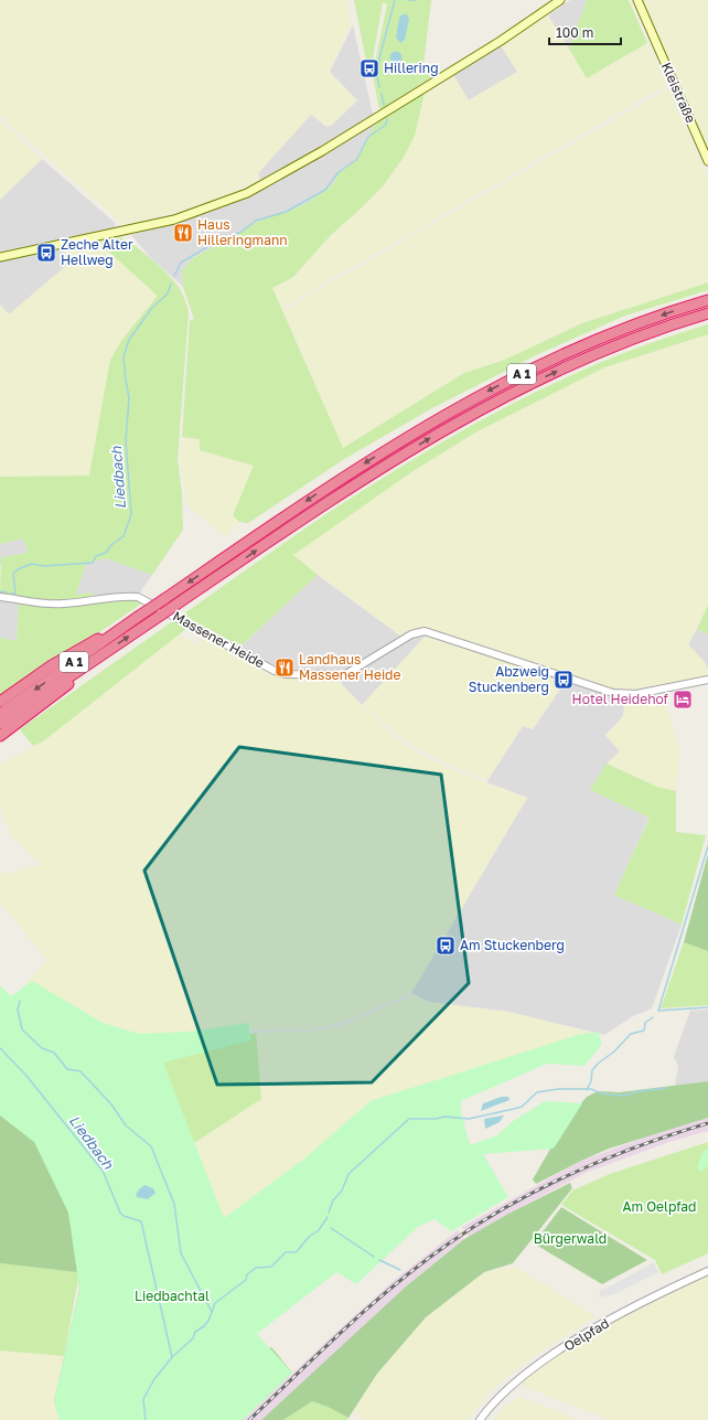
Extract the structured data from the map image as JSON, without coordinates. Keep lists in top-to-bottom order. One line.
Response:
{"streets":{"highway":["A 1"],"main road":["Kleistraße"],"street":["Massener Heide","Oelpfad"]},"water":["Liedbach"],"parks":["Am Oelpfad","Bürgerwald","Liedbachtal"],"places":{"bus stop":["Hillering","Zeche Alter Hellweg","Abzweig Stuckenberg","Am Stuckenberg"],"restaurant":["Haus Hilleringmann","Landhaus Massener Heide"],"hotel":["Hotel Heidehof"]},"scale_bar":"100 m"}
